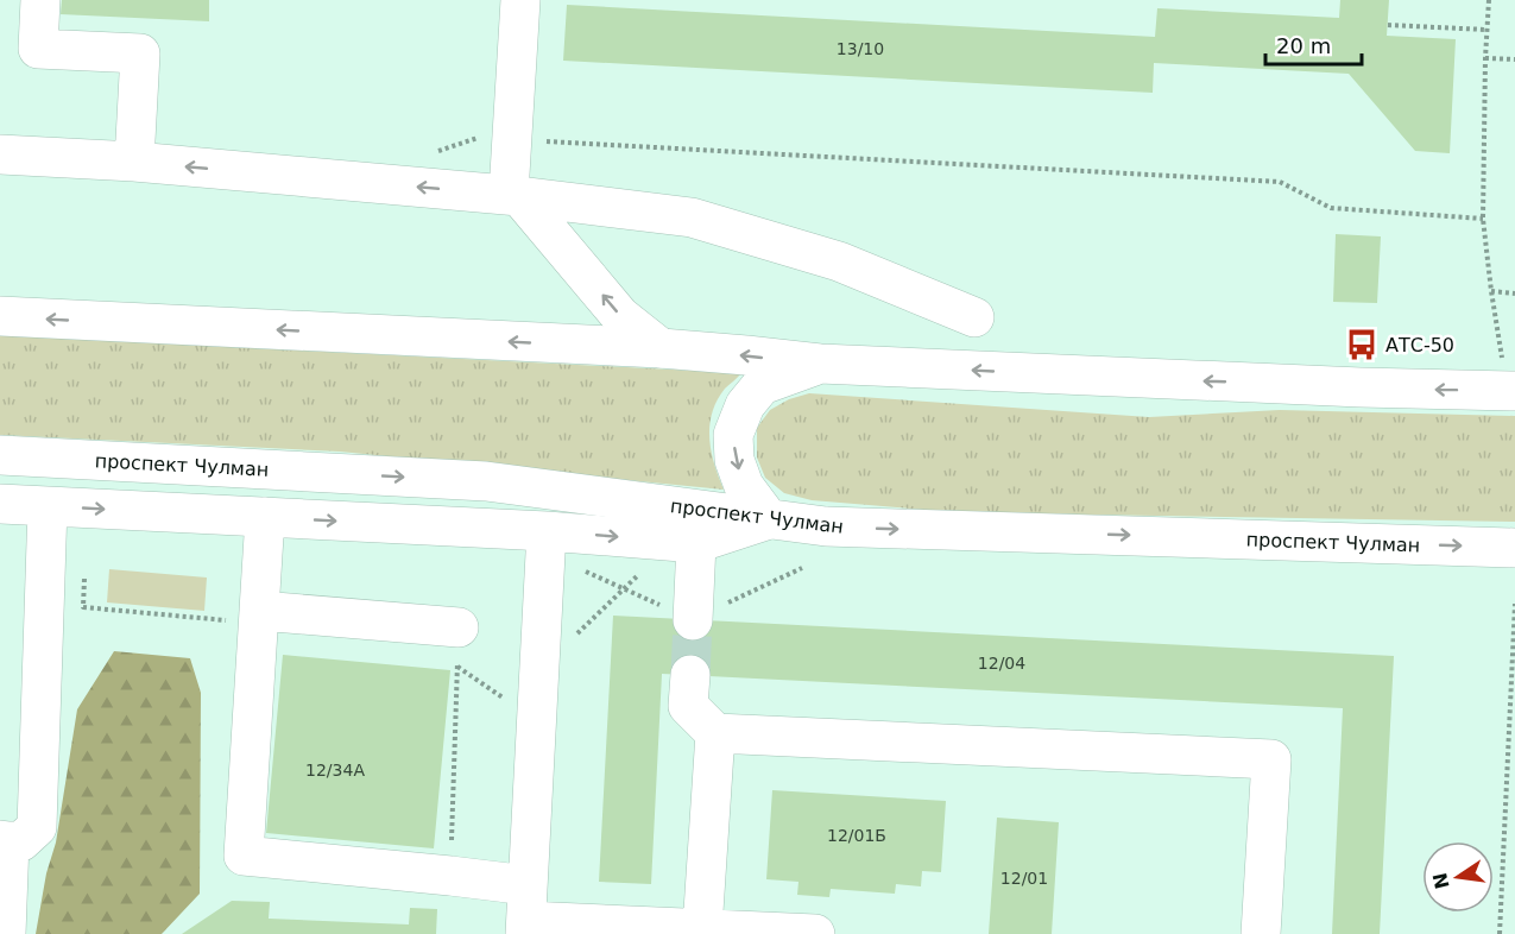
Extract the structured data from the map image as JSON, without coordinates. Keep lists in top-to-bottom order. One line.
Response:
{"streets":{"main road":["проспект Чулман"]},"places":{"bus stop":["АТС-50"]},"house_numbers":["13/10","12/04","12/34А","12/01Б","12/01"],"scale_bar":"20 m","north":"left"}
